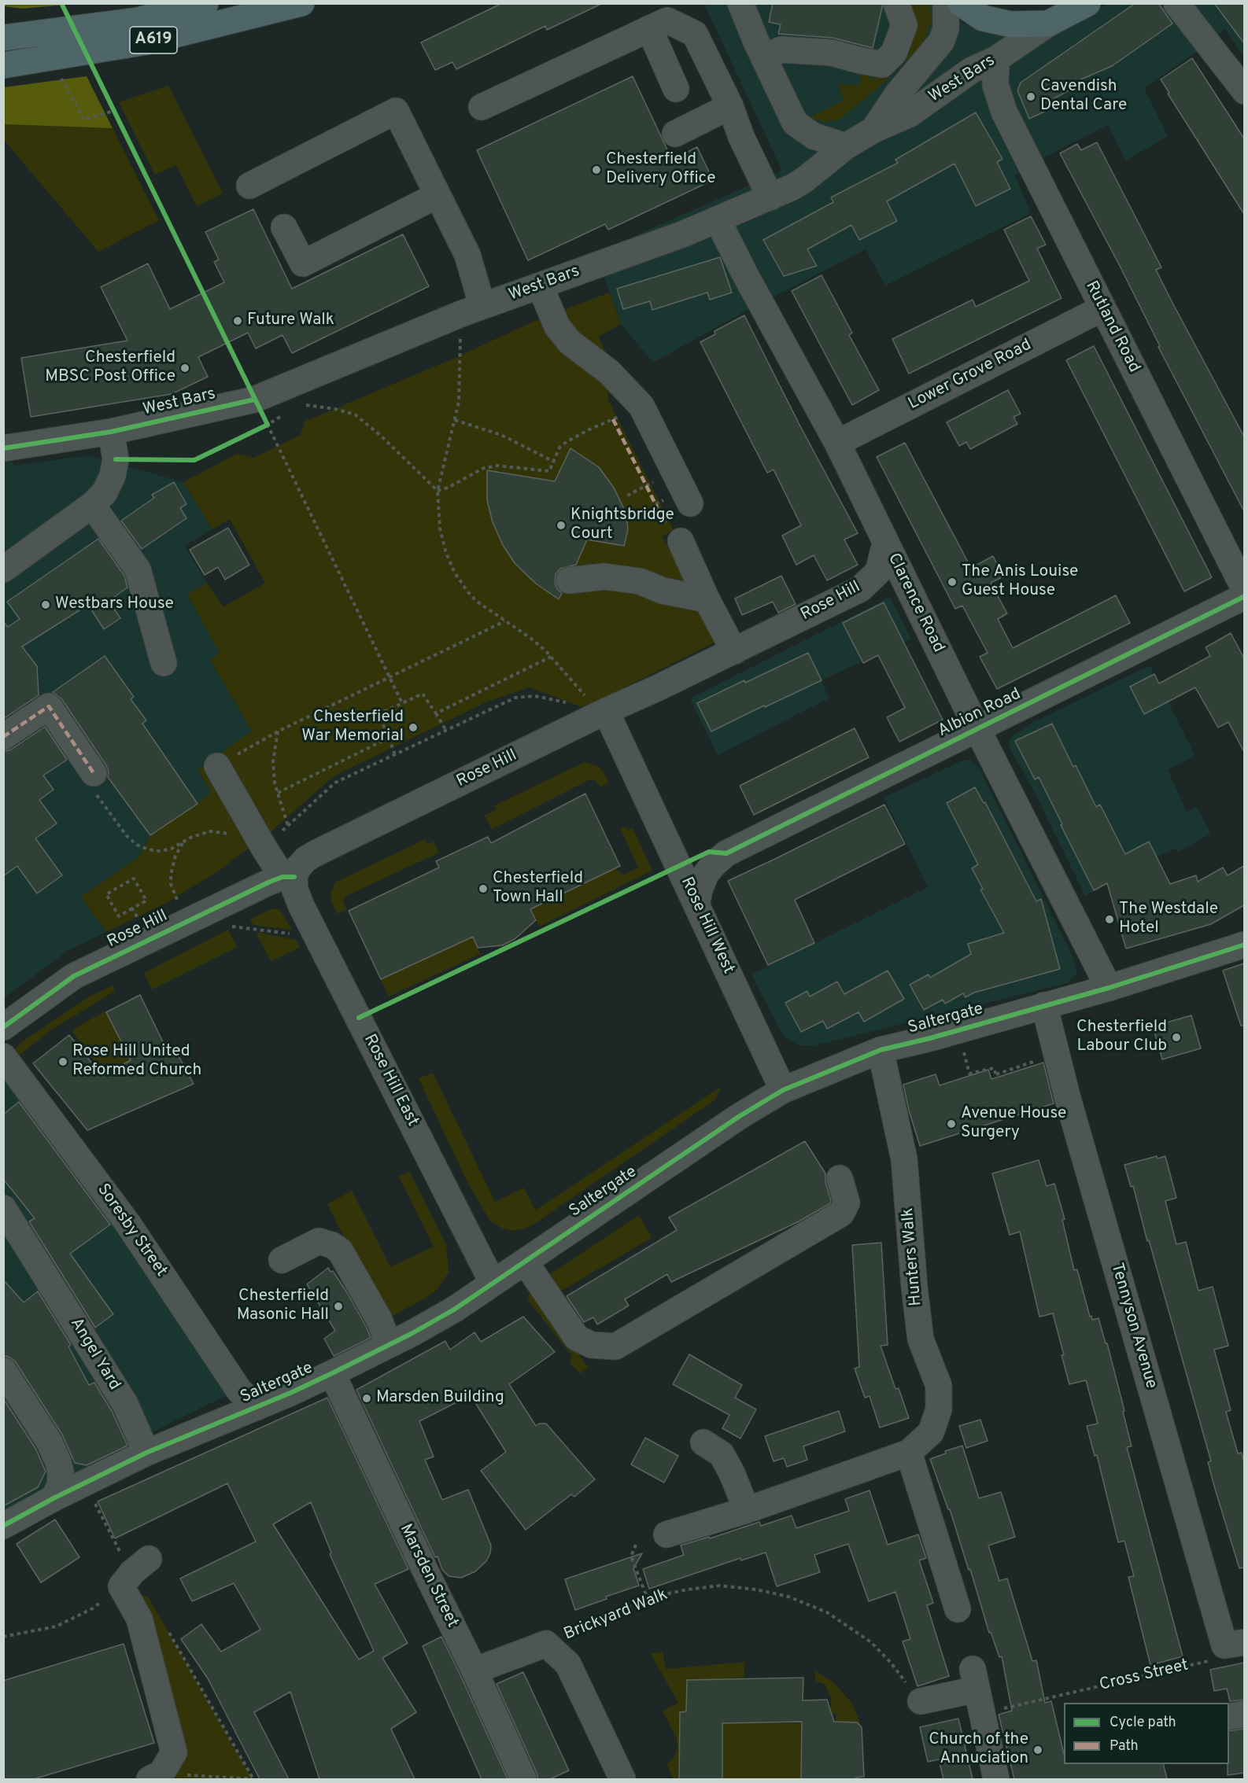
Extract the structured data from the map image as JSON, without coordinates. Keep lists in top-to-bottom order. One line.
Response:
{"streets":{"highway":["A619","West Bars"],"street":["Rutland Road","Lower Grove Road","Rose Hill","Clarence Road","Albion Road","Rose Hill West","Saltergate","Rose Hill East","Soresby Street","Hunters Walk","Tennyson Avenue","Angel Yard","Marsden Street","Brickyard Walk"],"path":["Cross Street"]},"crossings":[["West Bars","Rutland Road"],["West Bars","Clarence Road"],["Rutland Road","Lower Grove Road"],["Lower Grove Road","Clarence Road"],["Rose Hill","Clarence Road"],["Rose Hill","Rose Hill West"],["Rose Hill","Rose Hill East"],["Clarence Road","Albion Road"],["Clarence Road","Saltergate"],["Albion Road","Rose Hill West"],["Rose Hill West","Saltergate"],["Saltergate","Rose Hill East"],["Saltergate","Soresby Street"],["Saltergate","Hunters Walk"],["Saltergate","Tennyson Avenue"],["Saltergate","Angel Yard"],["Saltergate","Marsden Street"],["Tennyson Avenue","Cross Street"],["Marsden Street","Brickyard Walk"]],"places":["Cavendish Dental Care","Chesterfield Delivery Office","Future Walk","Chesterfield MBSC Post Office","Knightsbridge Court","The Anis Louise Guest House","Westbars House","Chesterfield War Memorial","Chesterfield Town Hall","The Westdale Hotel","Chesterfield Labour Club","Rose Hill United Reformed Church","Avenue House Surgery","Chesterfield Masonic Hall","Marsden Building","Church of the Annuciation"],"legend":["Cycle path","Path"]}
